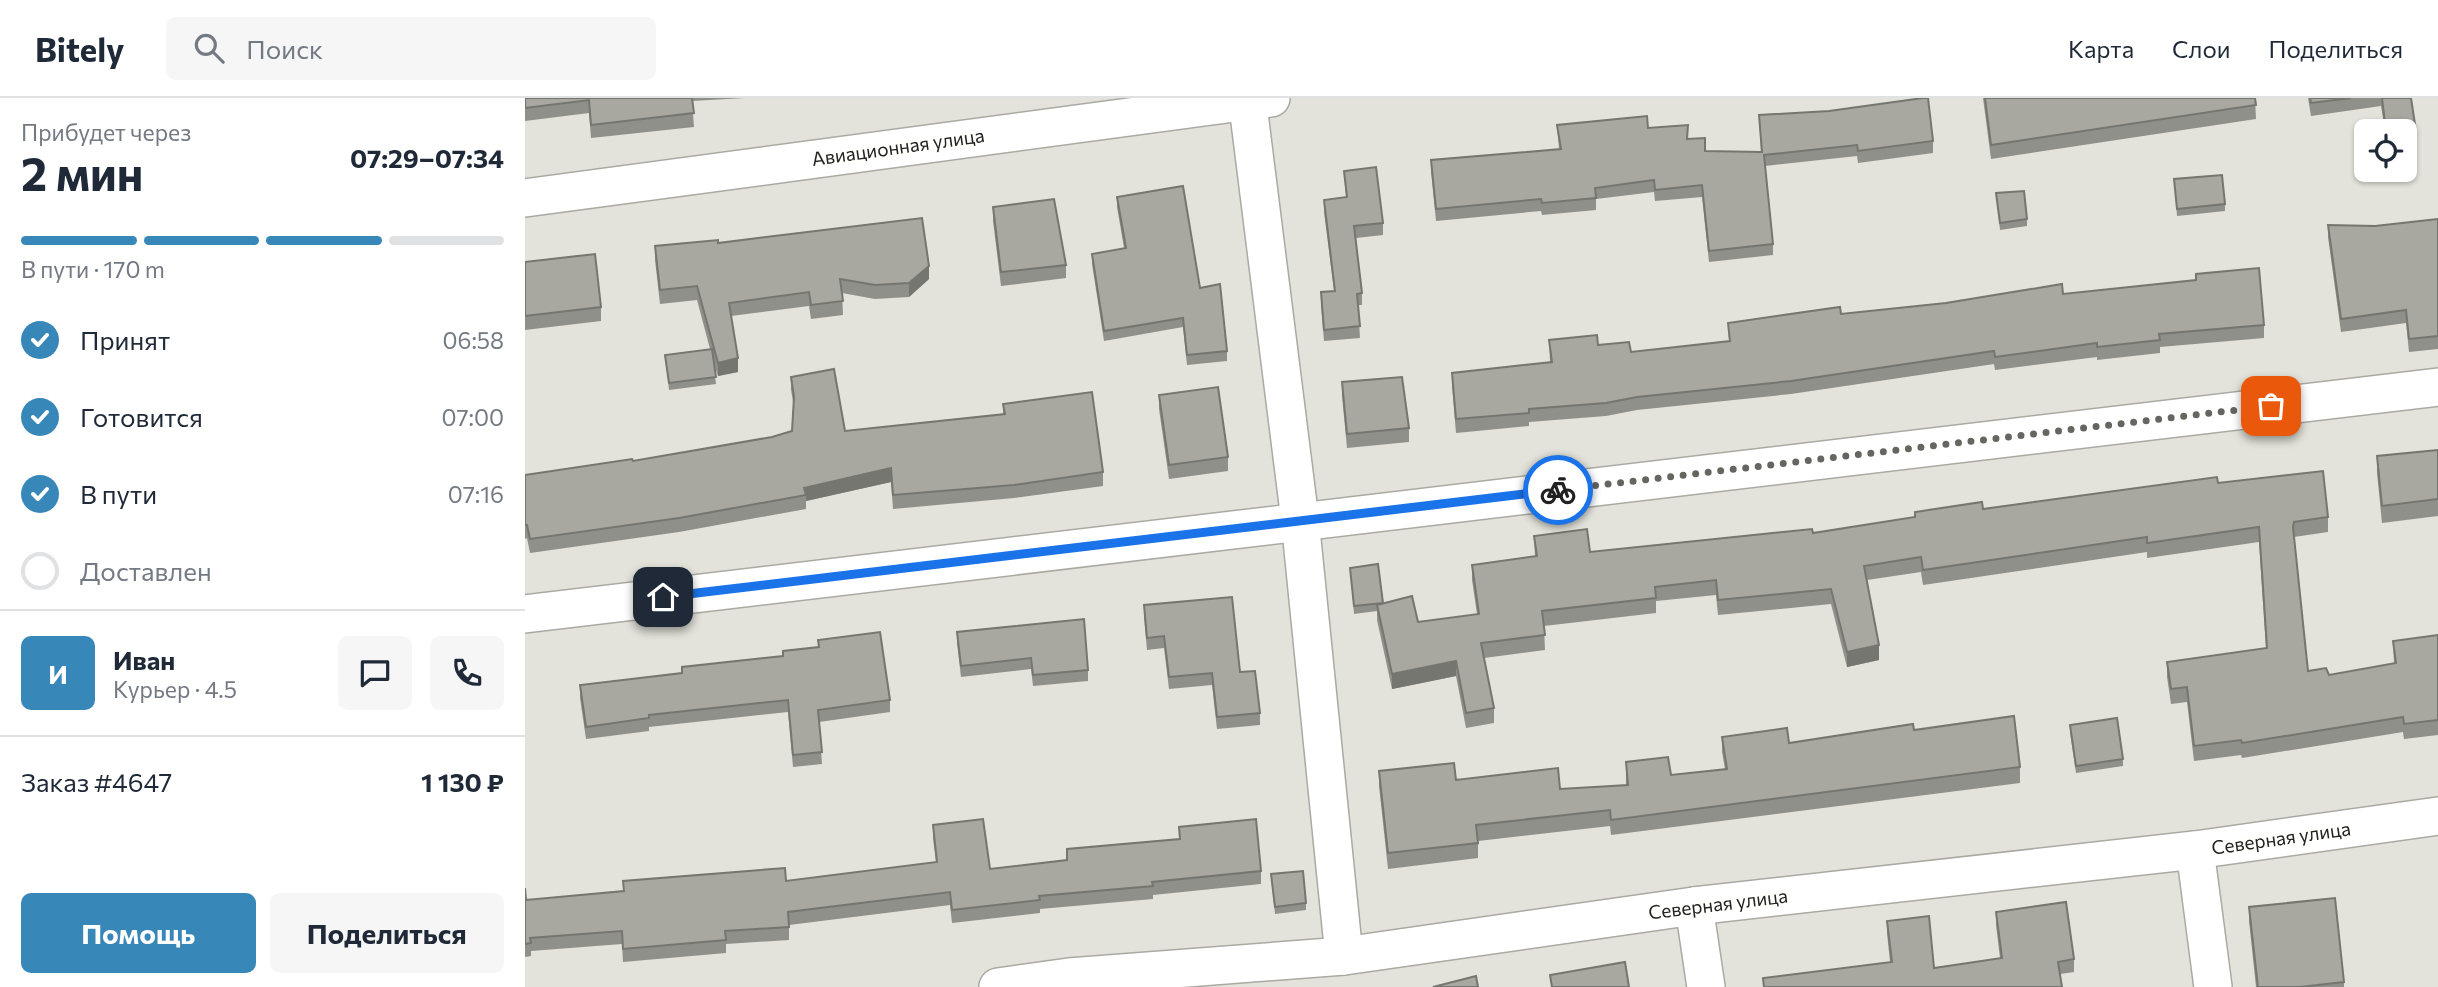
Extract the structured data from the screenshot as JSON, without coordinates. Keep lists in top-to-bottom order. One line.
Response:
{"streets":{"street":["Авиационная улица","Северная улица"]},"page":{"header":"Bitely","search":"Поиск","nav":["Карта","Слои","Поделиться"],"heading":["2 мин","Прибудет через","07:29–07:34"],"panel":["Иван","Курьер · 4.5","Заказ #4647","1 130 ₽"],"bar":"В пути · 170 m","list":[["Принят","06:58"],["Готовится","07:00"],["В пути","07:16"],"Доставлен"],"round":"И","buttons":["Помощь","Поделиться"]}}
